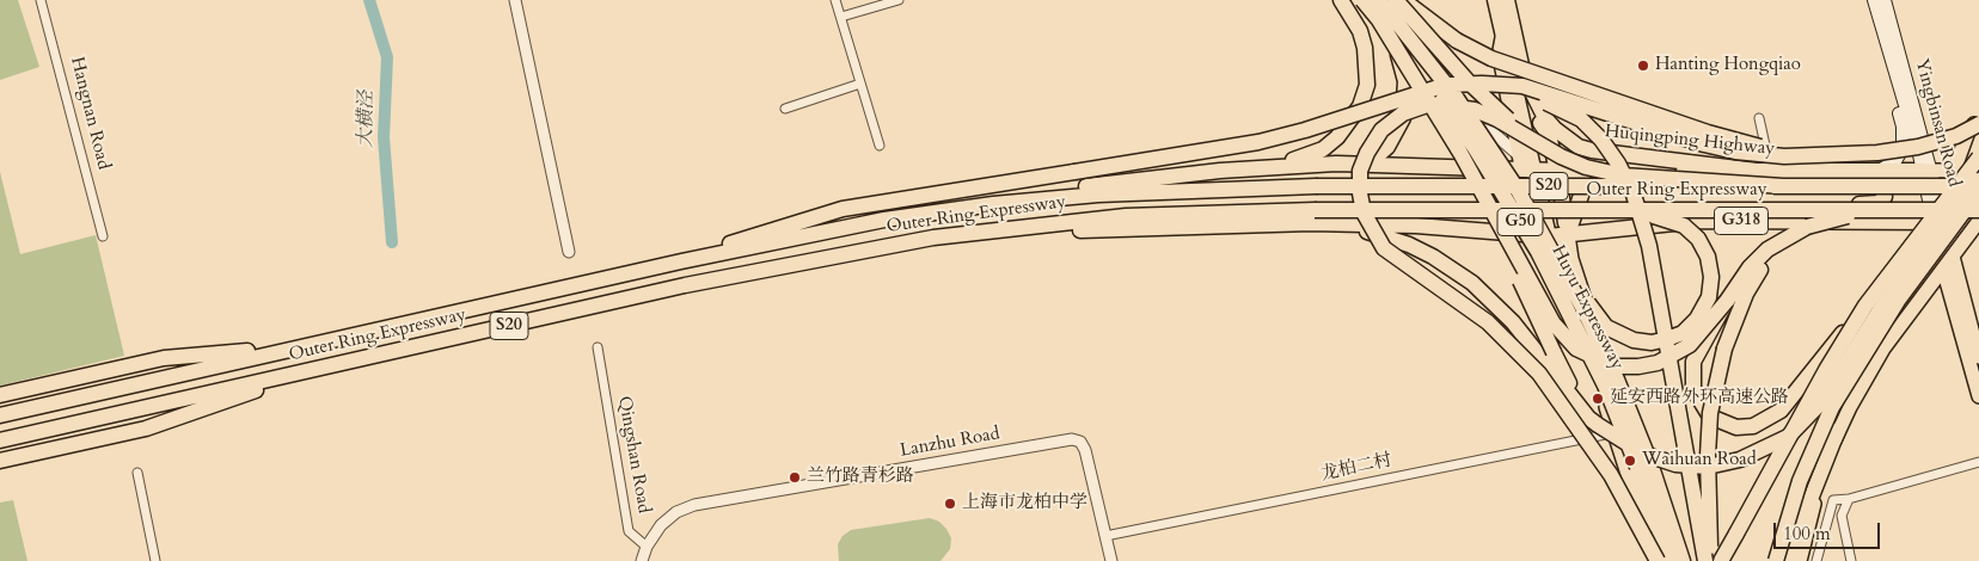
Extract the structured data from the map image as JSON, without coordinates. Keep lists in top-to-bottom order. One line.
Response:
{"streets":{"highway":["Huqingping Highway","S20","Outer Ring Expressway","G318","G50","Huyu Expressway"],"main road":["Yingbinsan Road"],"street":["Hangnan Road","Lanzhu Road","Qingshan Road","龙柏二村"]},"crossings":[["Yingbinsan Road","Huqingping Highway"],["Yingbinsan Road","G318"],["Huqingping Highway","G318"],["Lanzhu Road","Qingshan Road"],["Lanzhu Road","龙柏二村"]],"water":["大横泾"],"places":["Hanting Hongqiao","延安西路外环高速公路","Waihuan Road","兰竹路青杉路","上海市龙柏中学"],"scale_bar":"100 m"}
